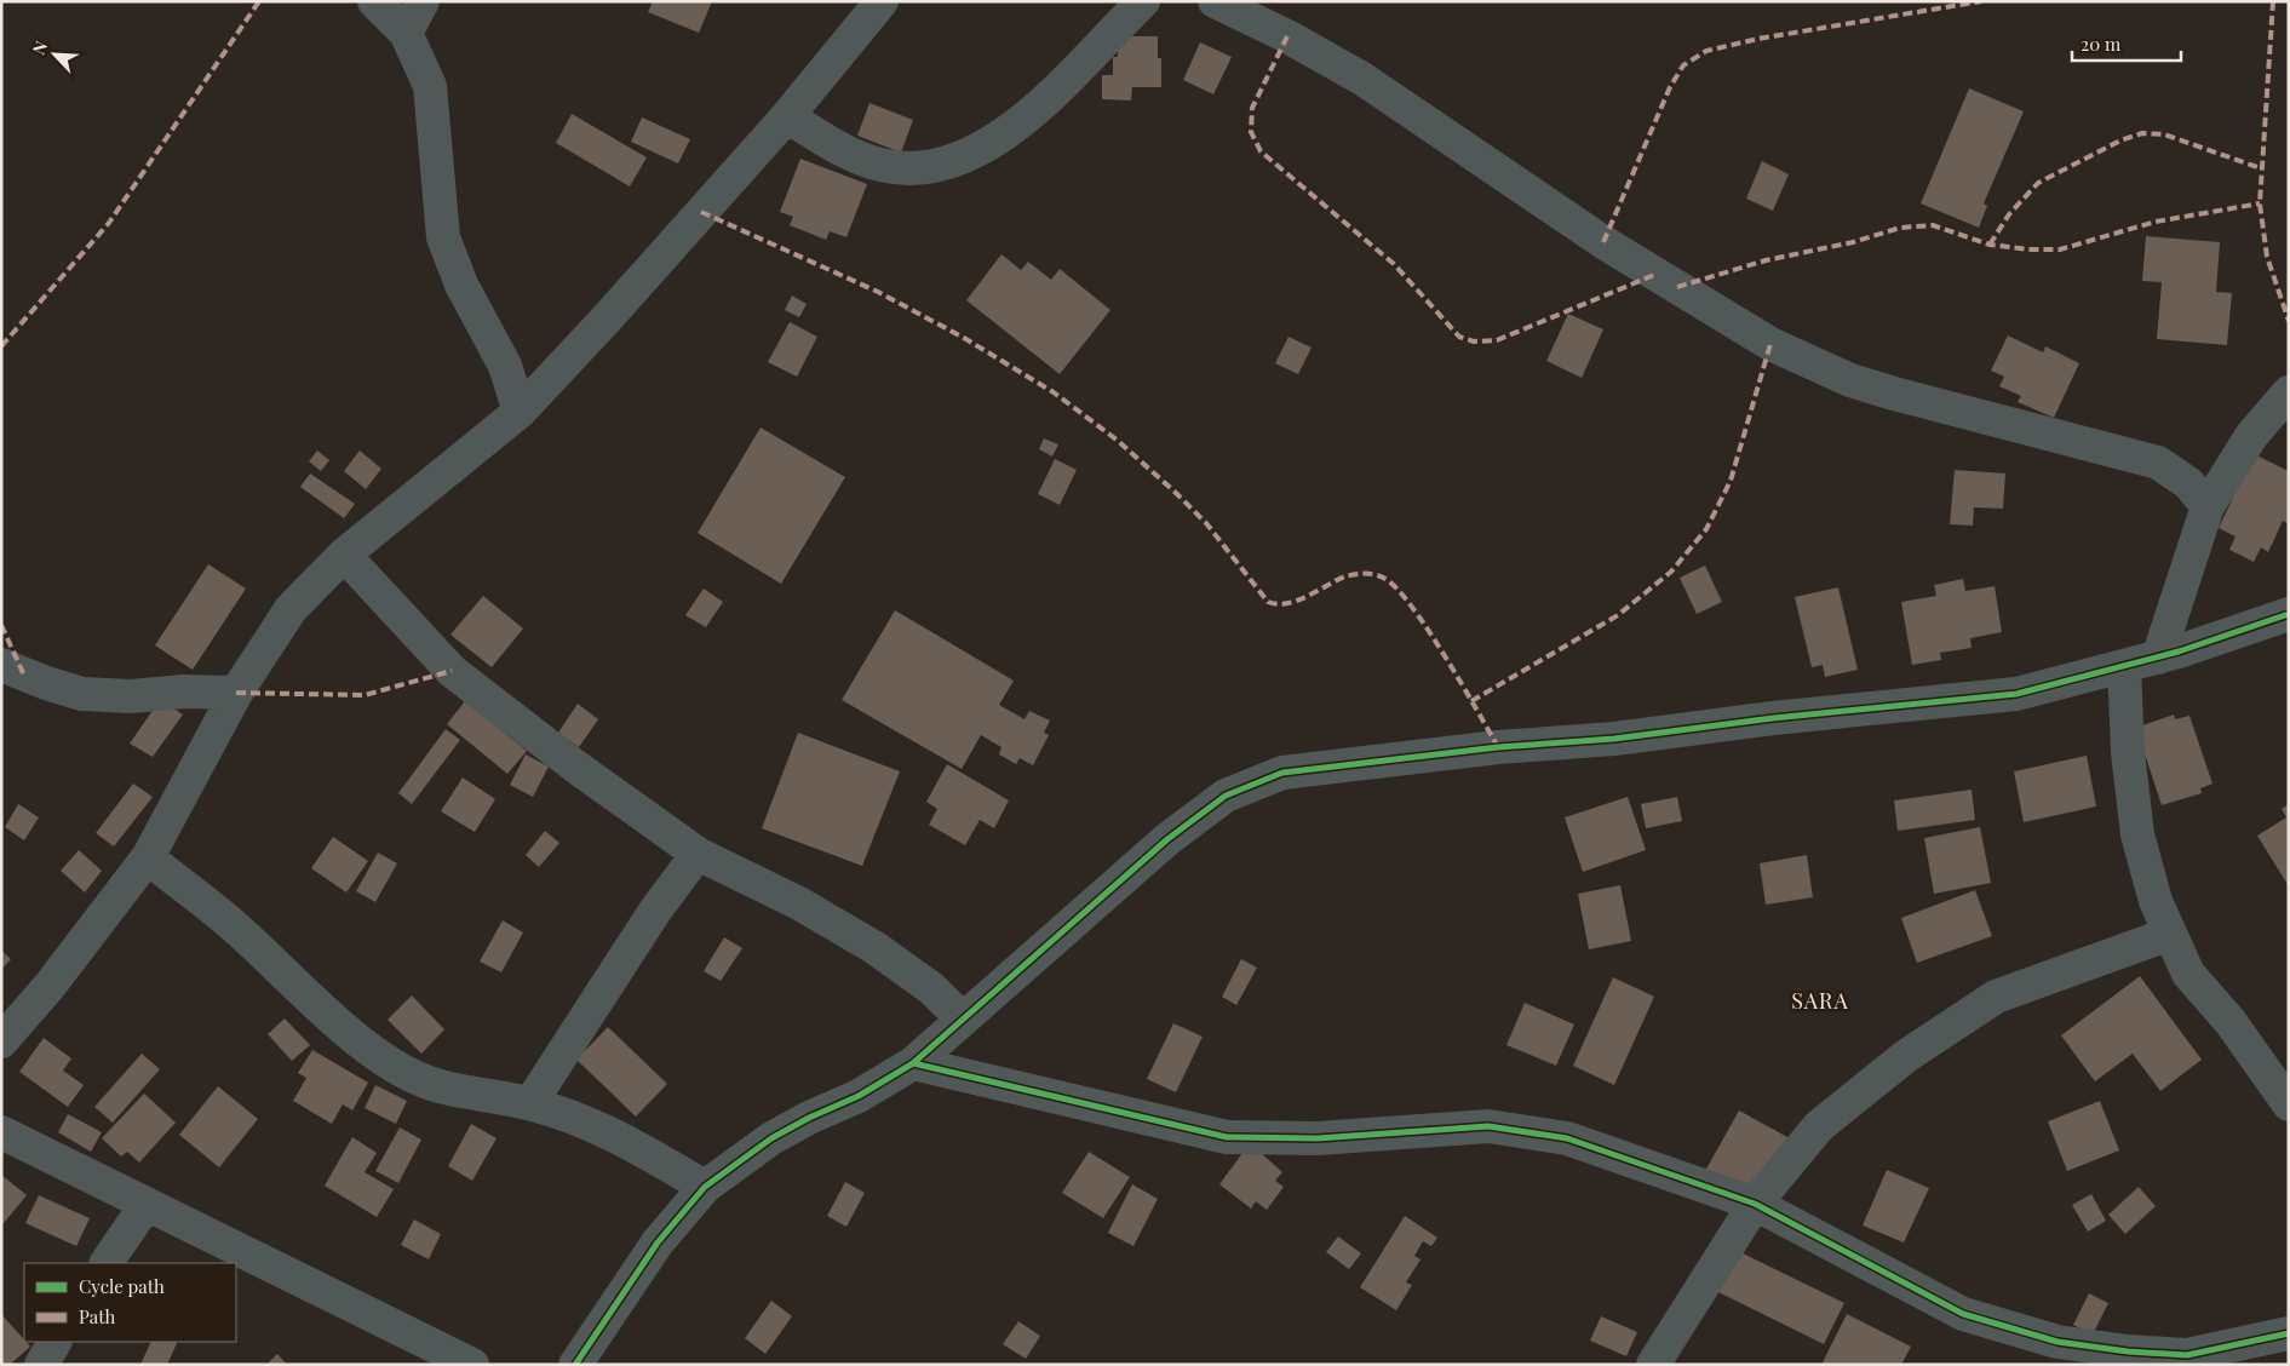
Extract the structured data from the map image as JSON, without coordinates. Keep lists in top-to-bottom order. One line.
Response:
{"districts":["SARA"],"legend":["Cycle path","Path"],"scale_bar":"20 m","north":"top left"}
